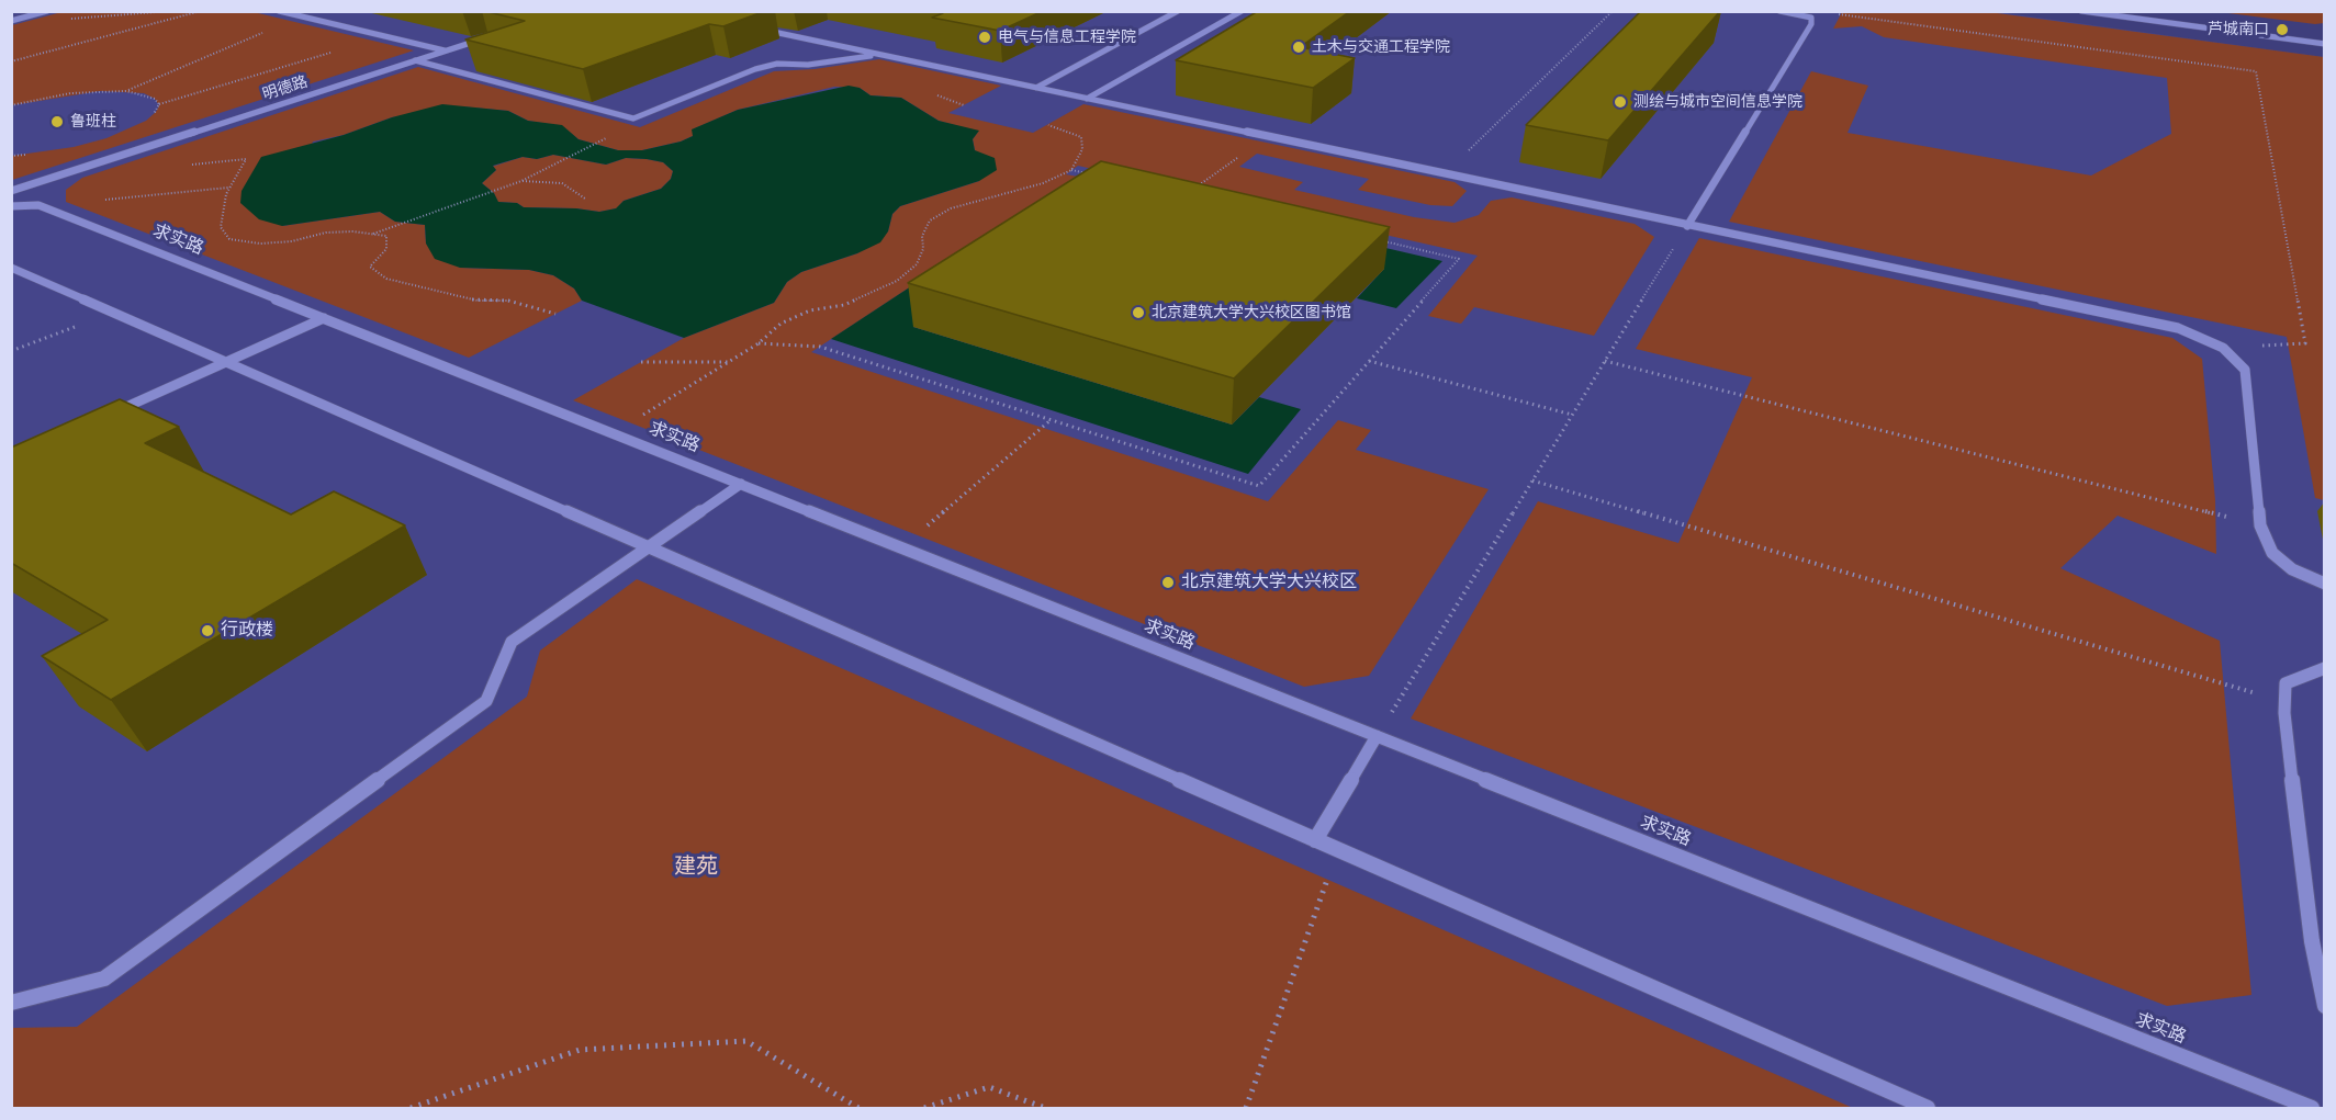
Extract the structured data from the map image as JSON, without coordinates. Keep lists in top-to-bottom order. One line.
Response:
{"streets":{"street":["明德路","求实路"]},"parks":["建苑"],"places":["芦城南口","电气与信息工程学院","土木与交通工程学院","测绘与城市空间信息学院","鲁班柱","北京建筑大学大兴校区图书馆","北京建筑大学大兴校区","行政楼"]}
